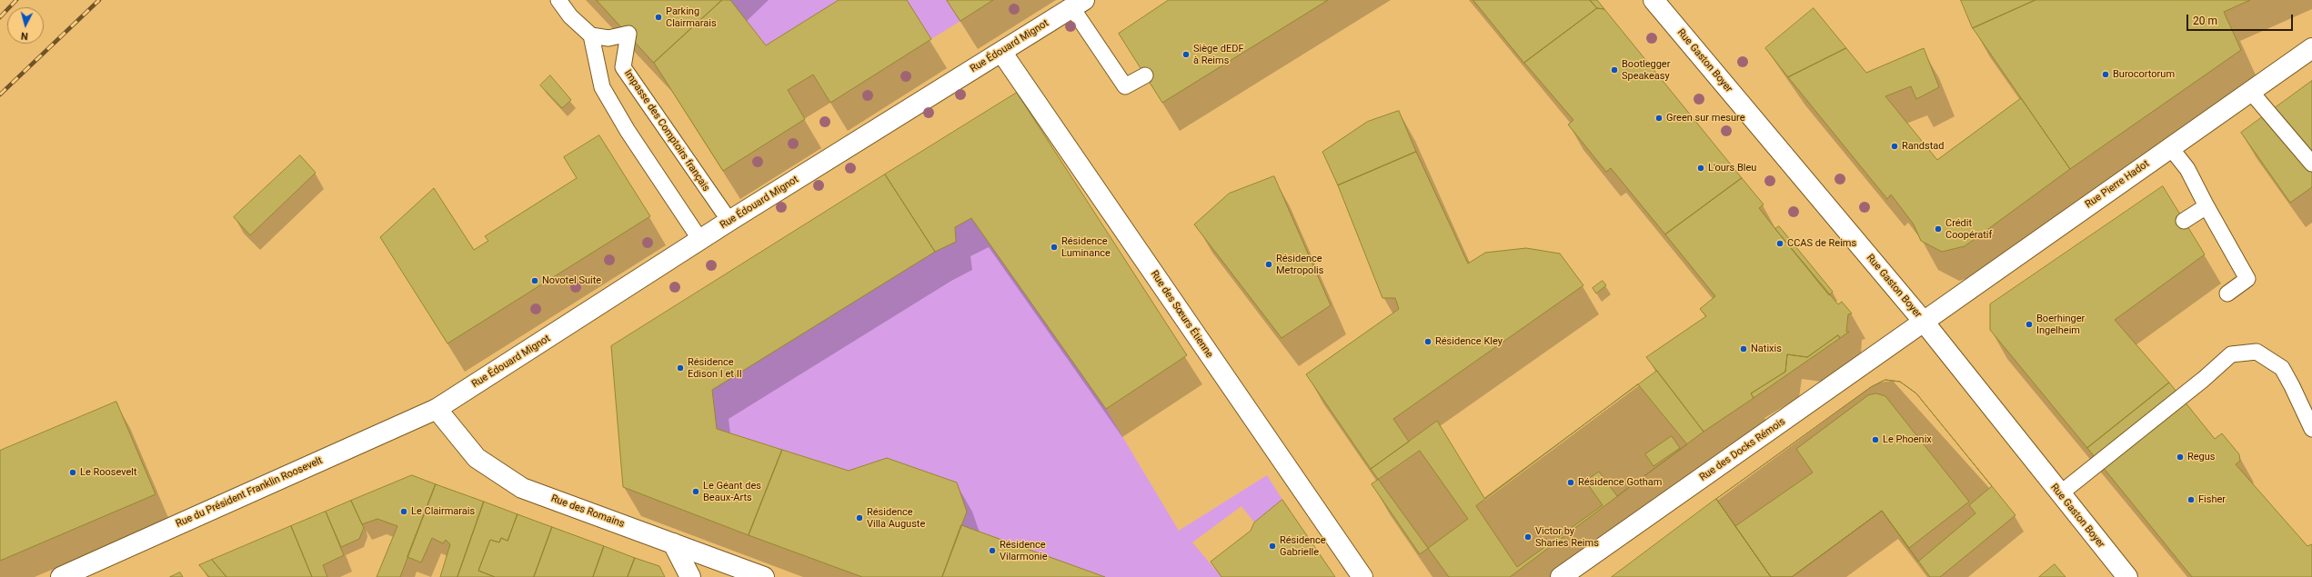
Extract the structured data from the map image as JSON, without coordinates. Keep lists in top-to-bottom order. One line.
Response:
{"streets":{"street":["Rue Édouard Mignot","Rue Gaston Boyer","Rue Pierre Hadot","Rue des Sœurs Étienne","Rue des Docks Rémois","Rue du Président Franklin Roosevelt","Rue des Romains"],"lane":["Impasse des Comptoirs français"]},"crossings":[["Rue Édouard Mignot","Impasse des Comptoirs français"],["Rue Édouard Mignot","Rue des Sœurs Étienne"],["Rue Édouard Mignot","Rue du Président Franklin Roosevelt"],["Rue Édouard Mignot","Rue des Romains"],["Rue Gaston Boyer","Rue Pierre Hadot"],["Rue Gaston Boyer","Rue des Docks Rémois"],["Rue Pierre Hadot","Rue des Docks Rémois"],["Rue du Président Franklin Roosevelt","Rue des Romains"]],"places":["Parking Clairmarais","Siège dEDF à Reims","Bootlegger Speakeasy","Burocortorum","Green sur mesure","Randstad","L'ours Bleu","Crédit Coopératif","CCAS de Reims","Résidence Luminance","Résidence Metropolis","Novotel Suite","Boerhinger Ingelheim","Résidence Kley","Natixis","Résidence Edison I et II","Le Phoenix","Regus","Le Roosevelt","Résidence Gotham","Le Géant des Beaux-Arts","Fisher","Le Clairmarais","Résidence Villa Auguste","Victor by Sharies Reims","Résidence Gabrielle","Résidence Vilarmonie"],"scale_bar":"20 m","north":"bottom"}
